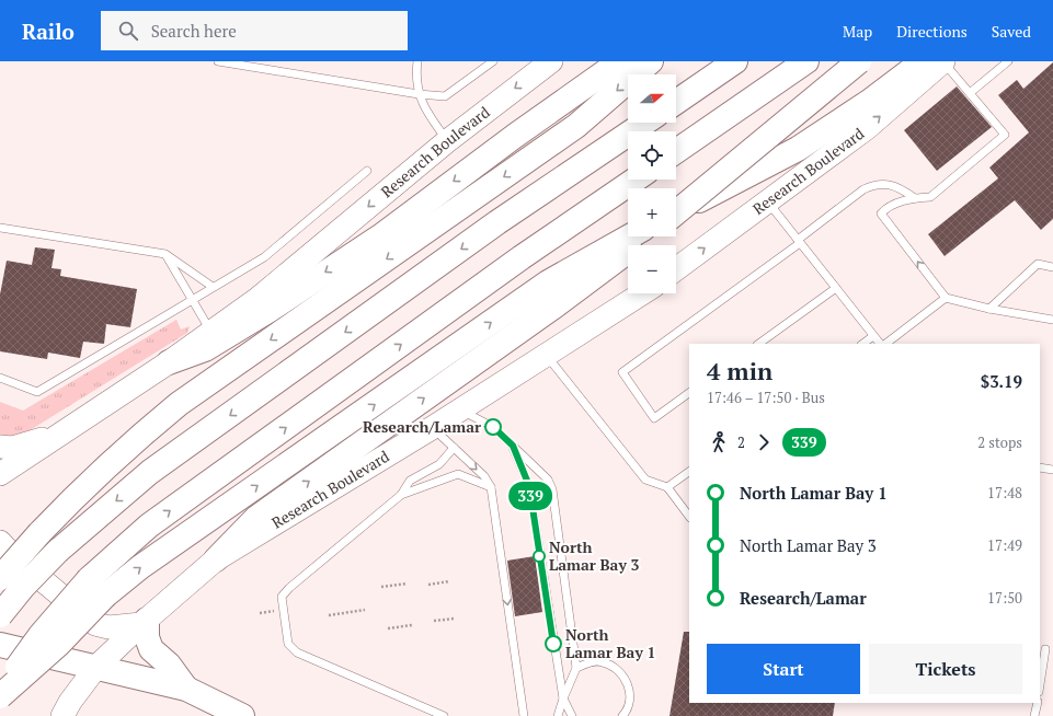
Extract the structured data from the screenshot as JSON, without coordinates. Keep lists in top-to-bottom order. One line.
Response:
{"streets":{"main road":["Research Boulevard"]},"places":["Research/Lamar","North Lamar Bay 3","North Lamar Bay 1"],"lines":["bus line 339"],"north":"right","page":{"header":"Railo","search":"Search here","nav":["Map","Directions","Saved"],"on_map":"339","map_buttons":["+","−"],"heading":["4 min","17:46 – 17:50 · Bus","$3.19"],"legs":["2","339","2 stops"],"list":[{"name":"North Lamar Bay 1","value":"17:48"},{"name":"North Lamar Bay 3","value":"17:49"},{"name":"Research/Lamar","value":"17:50"}],"buttons":["Start","Tickets"]}}
